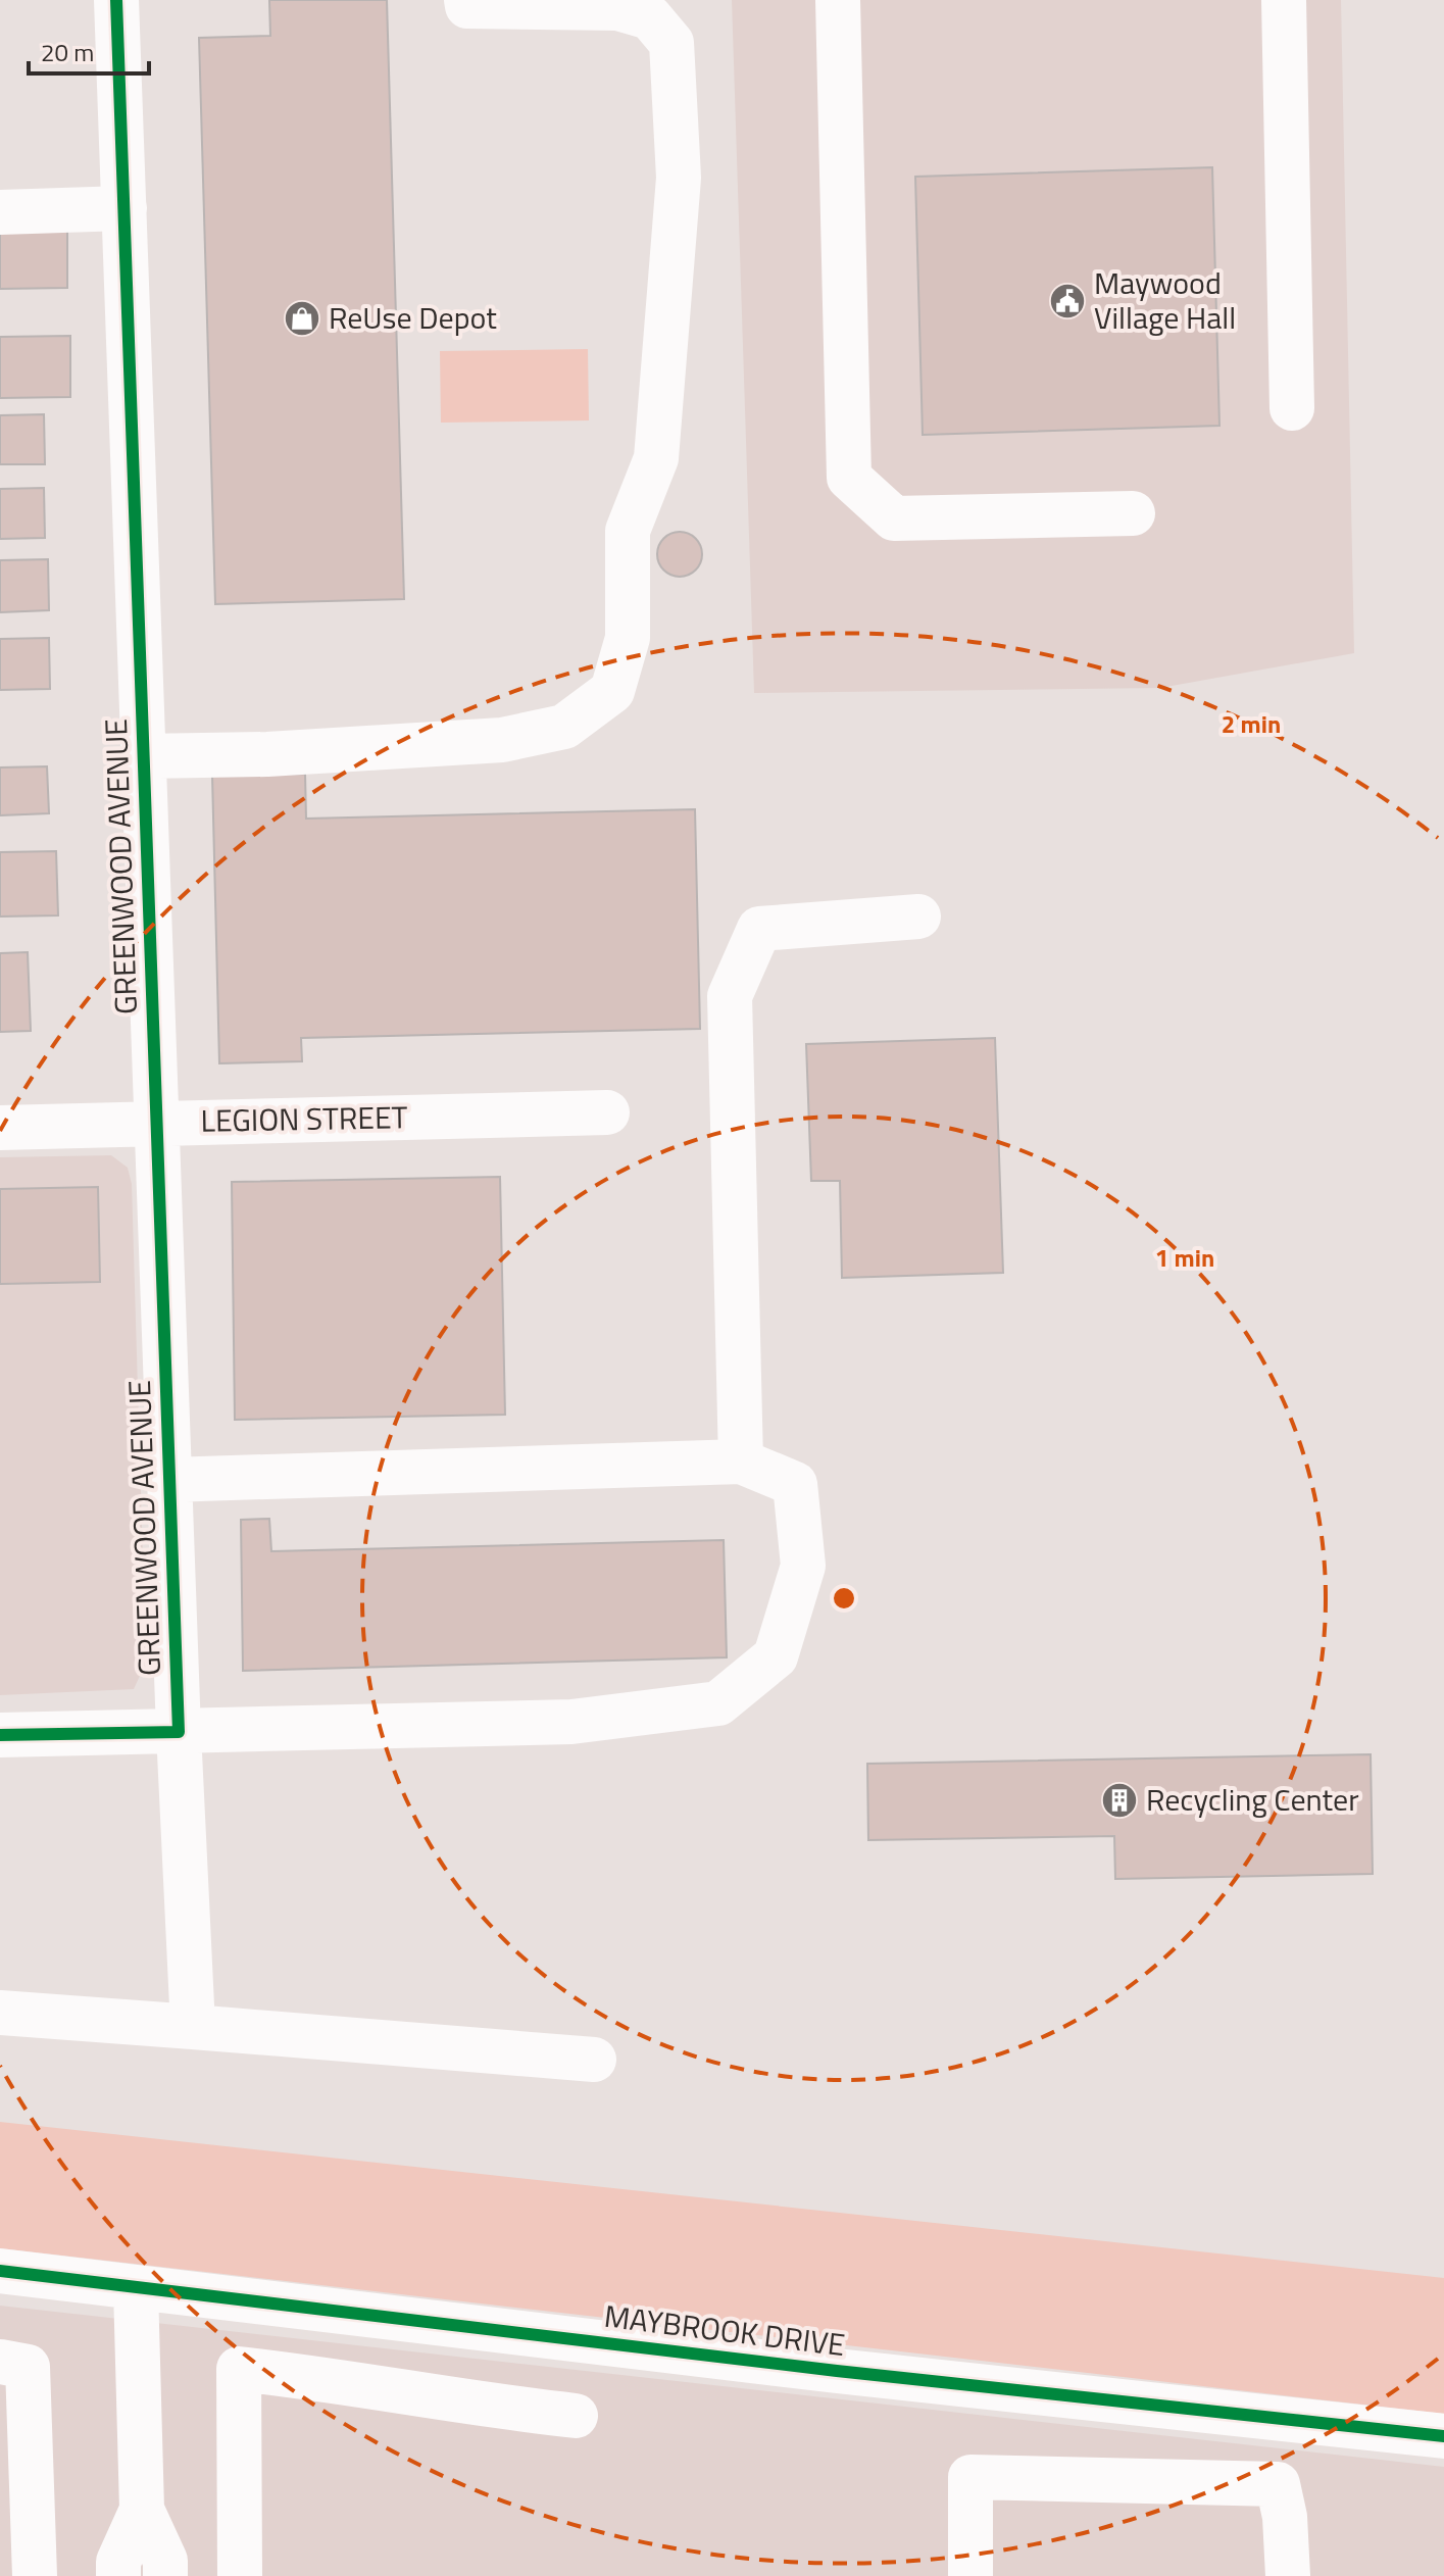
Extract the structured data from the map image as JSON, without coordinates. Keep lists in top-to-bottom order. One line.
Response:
{"streets":{"street":["GREENWOOD AVENUE","LEGION STREET","MAYBROOK DRIVE"]},"crossings":[["GREENWOOD AVENUE","LEGION STREET"]],"places":{"public building":["Maywood Village Hall"],"shop":["ReUse Depot"],"building":["Recycling Center"]},"scale_bar":"20 m","rings":["2 min","1 min"]}
